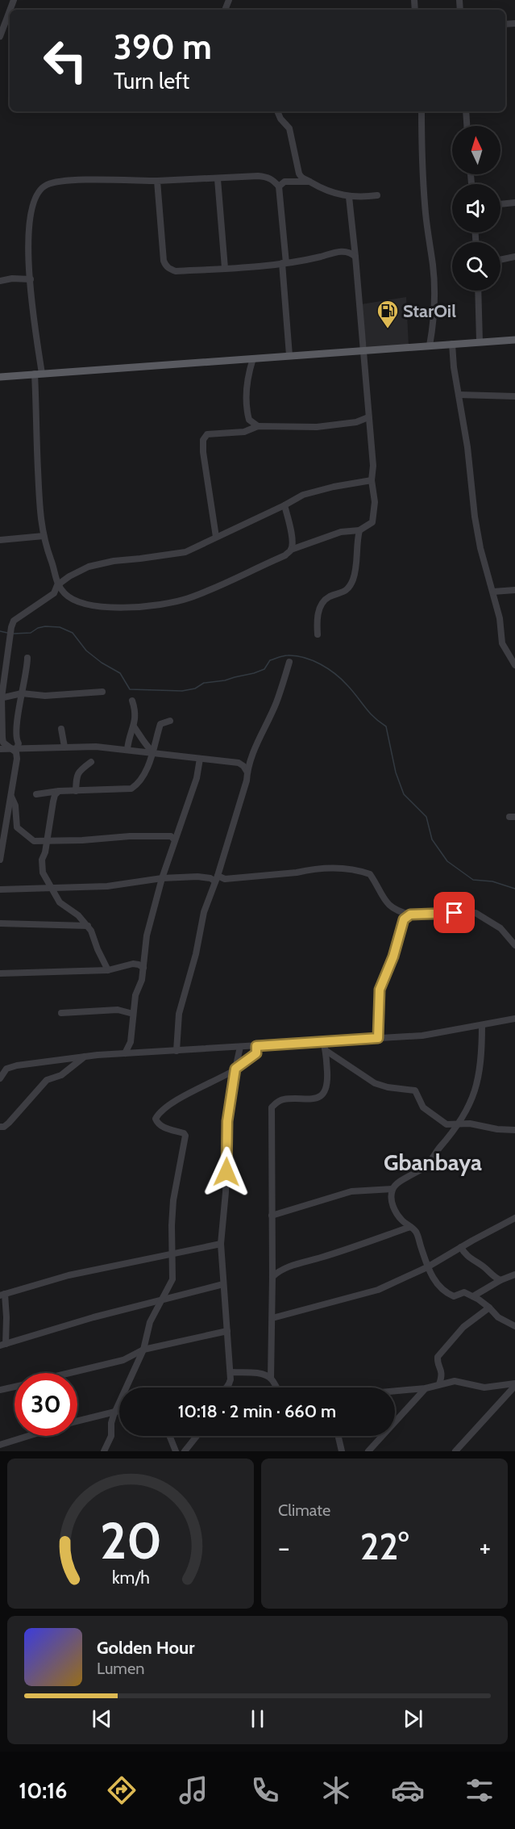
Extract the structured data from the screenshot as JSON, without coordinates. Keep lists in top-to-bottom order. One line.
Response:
{"districts":["Gbanbaya"],"places":{"fuel station":["StarOil"]},"north":"top","page":{"turn":["390 m","Turn left"],"limit":"30","trip":"10:18 · 2 min · 660 m","tile":"Climate","heat":["−","22°","+"],"song":["Golden Hour","Lumen"],"tabs":"10:16","gauge":["20","km/h"]}}
